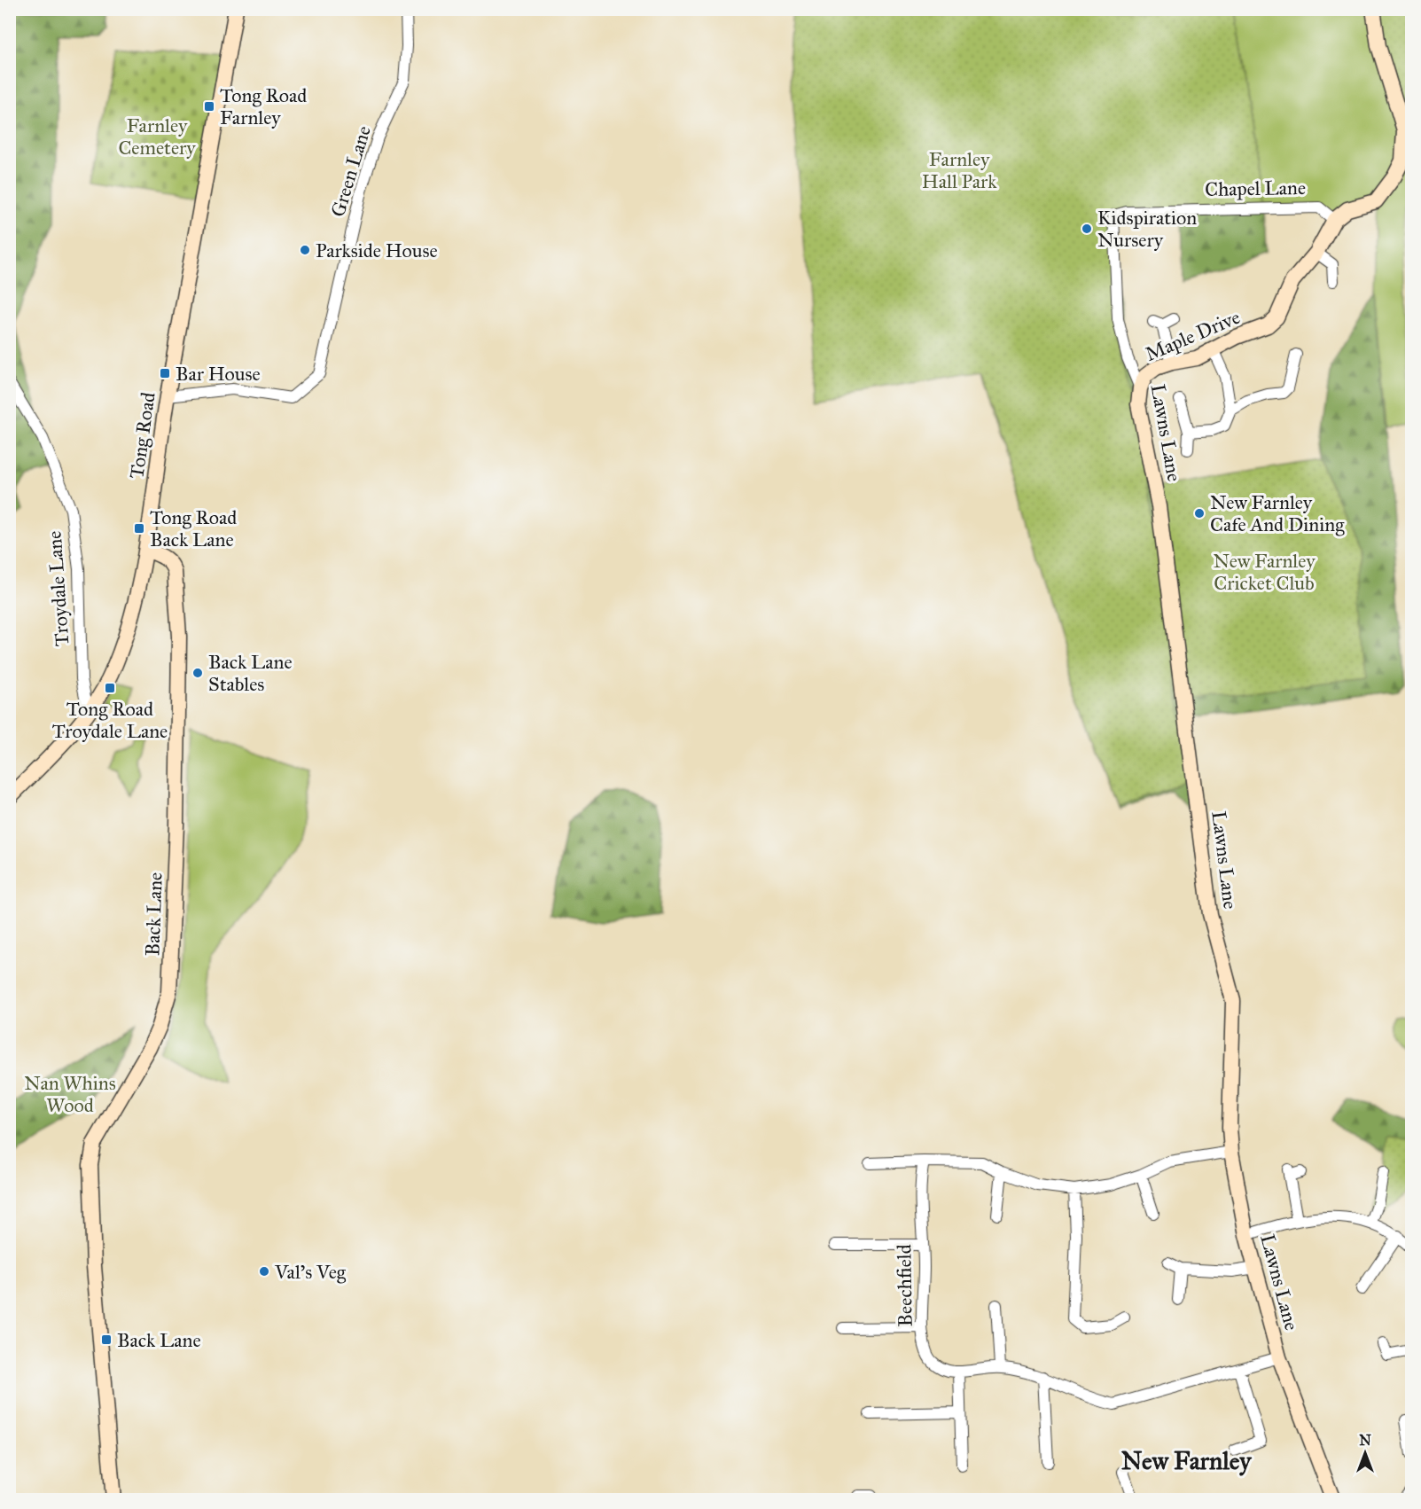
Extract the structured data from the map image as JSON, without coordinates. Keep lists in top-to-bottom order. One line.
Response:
{"streets":{"street":["Green Lane","Chapel Lane","Maple Drive","Lawns Lane","Tong Road","Troydale Lane","Back Lane","Beechfield"]},"crossings":[["Green Lane","Tong Road"],["Chapel Lane","Maple Drive"],["Chapel Lane","Lawns Lane"],["Maple Drive","Lawns Lane"],["Lawns Lane","Beechfield"],["Tong Road","Troydale Lane"],["Tong Road","Back Lane"]],"districts":["New Farnley"],"parks":["Farnley Cemetery","Farnley Hall Park","New Farnley Cricket Club","Nan Whins Wood"],"places":{"transit":["Tong Road Farnley","Bar House","Tong Road Back Lane","Tong Road Troydale Lane","Back Lane"],"other":["Kidspiration Nursery","Parkside House","New Farnley Cafe And Dining","Back Lane Stables","Val's Veg"]},"north":"top"}
